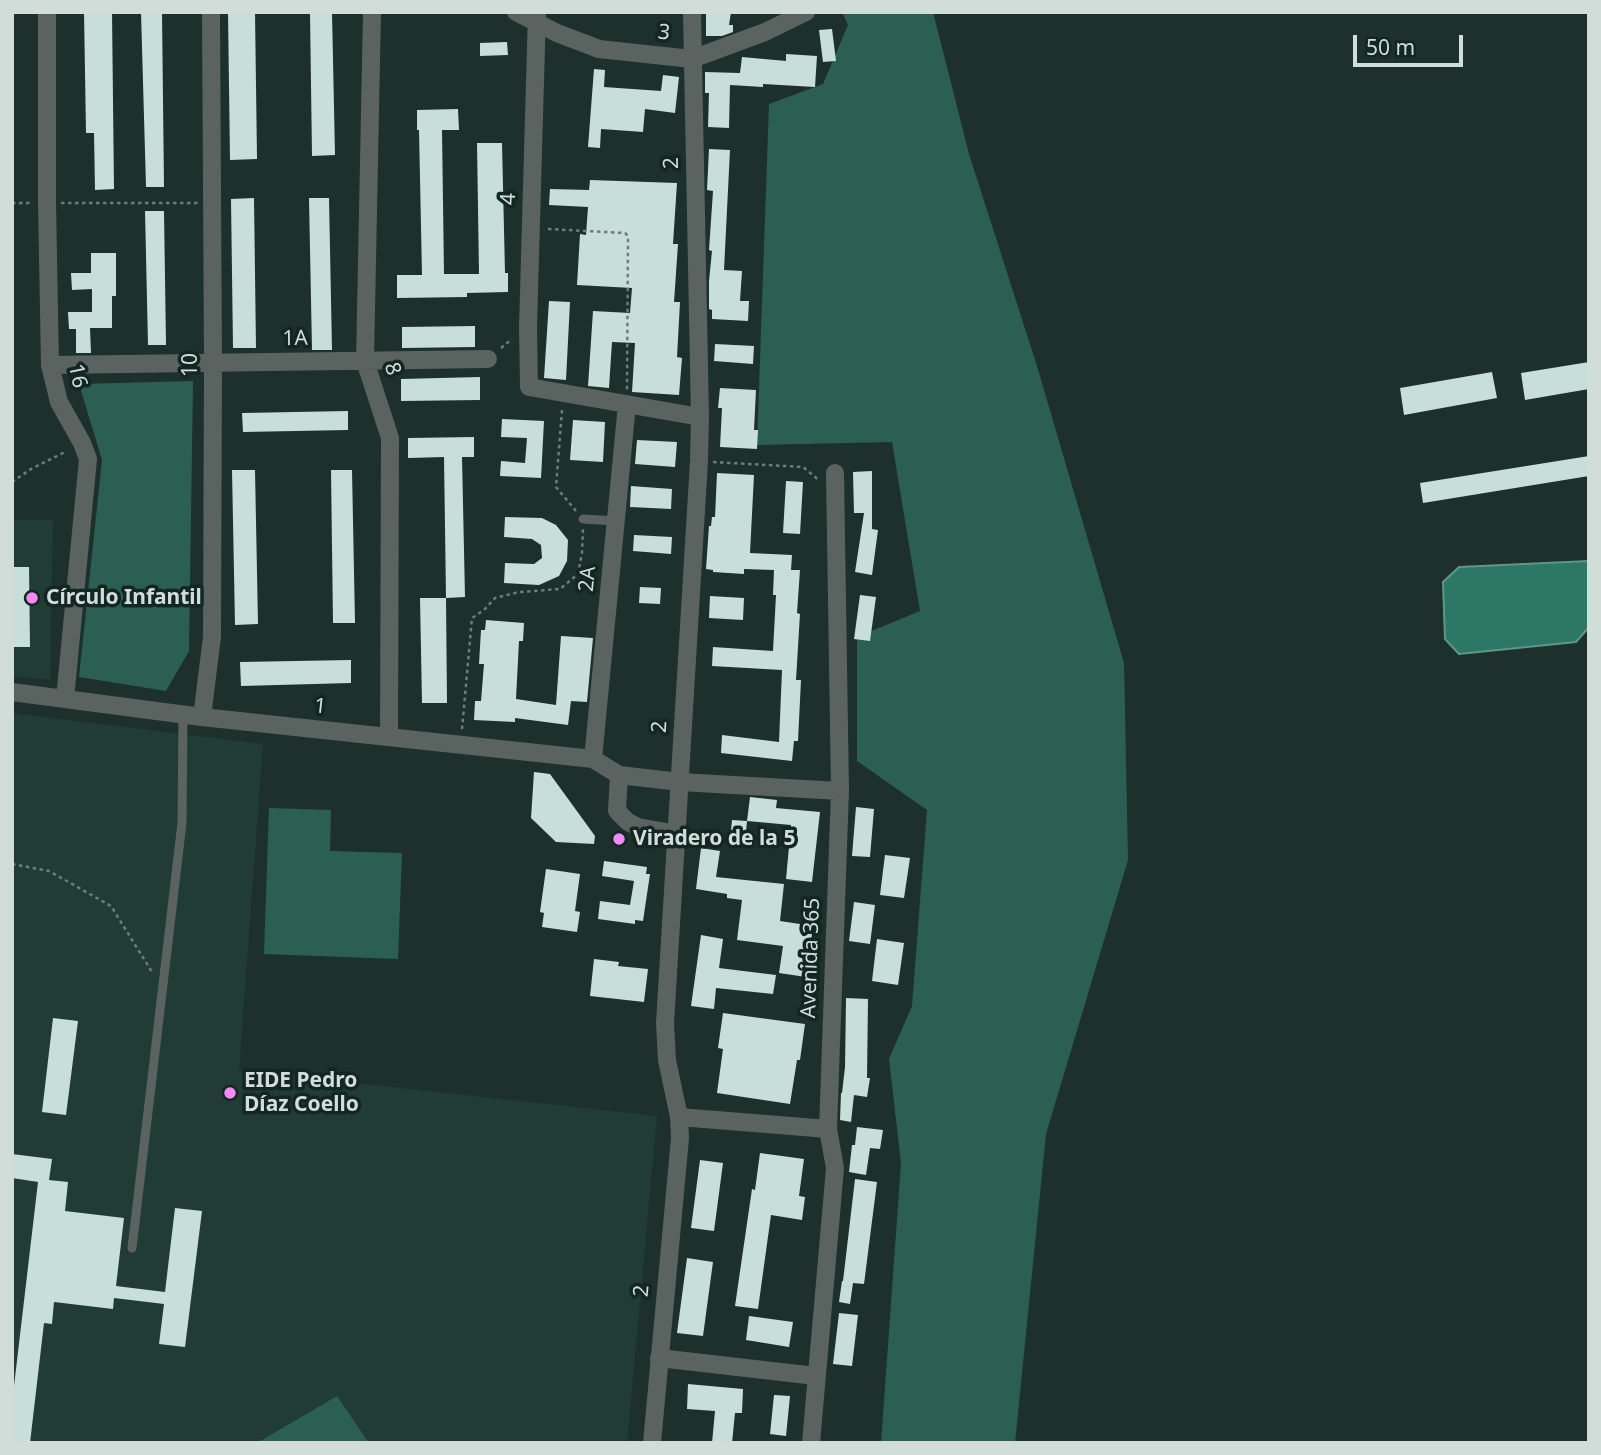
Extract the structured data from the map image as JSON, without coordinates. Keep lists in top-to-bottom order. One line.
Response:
{"streets":{"street":["3","2","4","1A","10","8","16","2A","1","Avenida 365"]},"crossings":[["3","2"],["3","4"],["2","1"],["1A","10"],["1A","8"],["1A","16"],["10","1"],["8","1"],["16","1"],["2A","1"],["1","Avenida 365"]],"places":["Círculo Infantil","Viradero de la 5","EIDE Pedro Díaz Coello"],"scale_bar":"50 m"}
